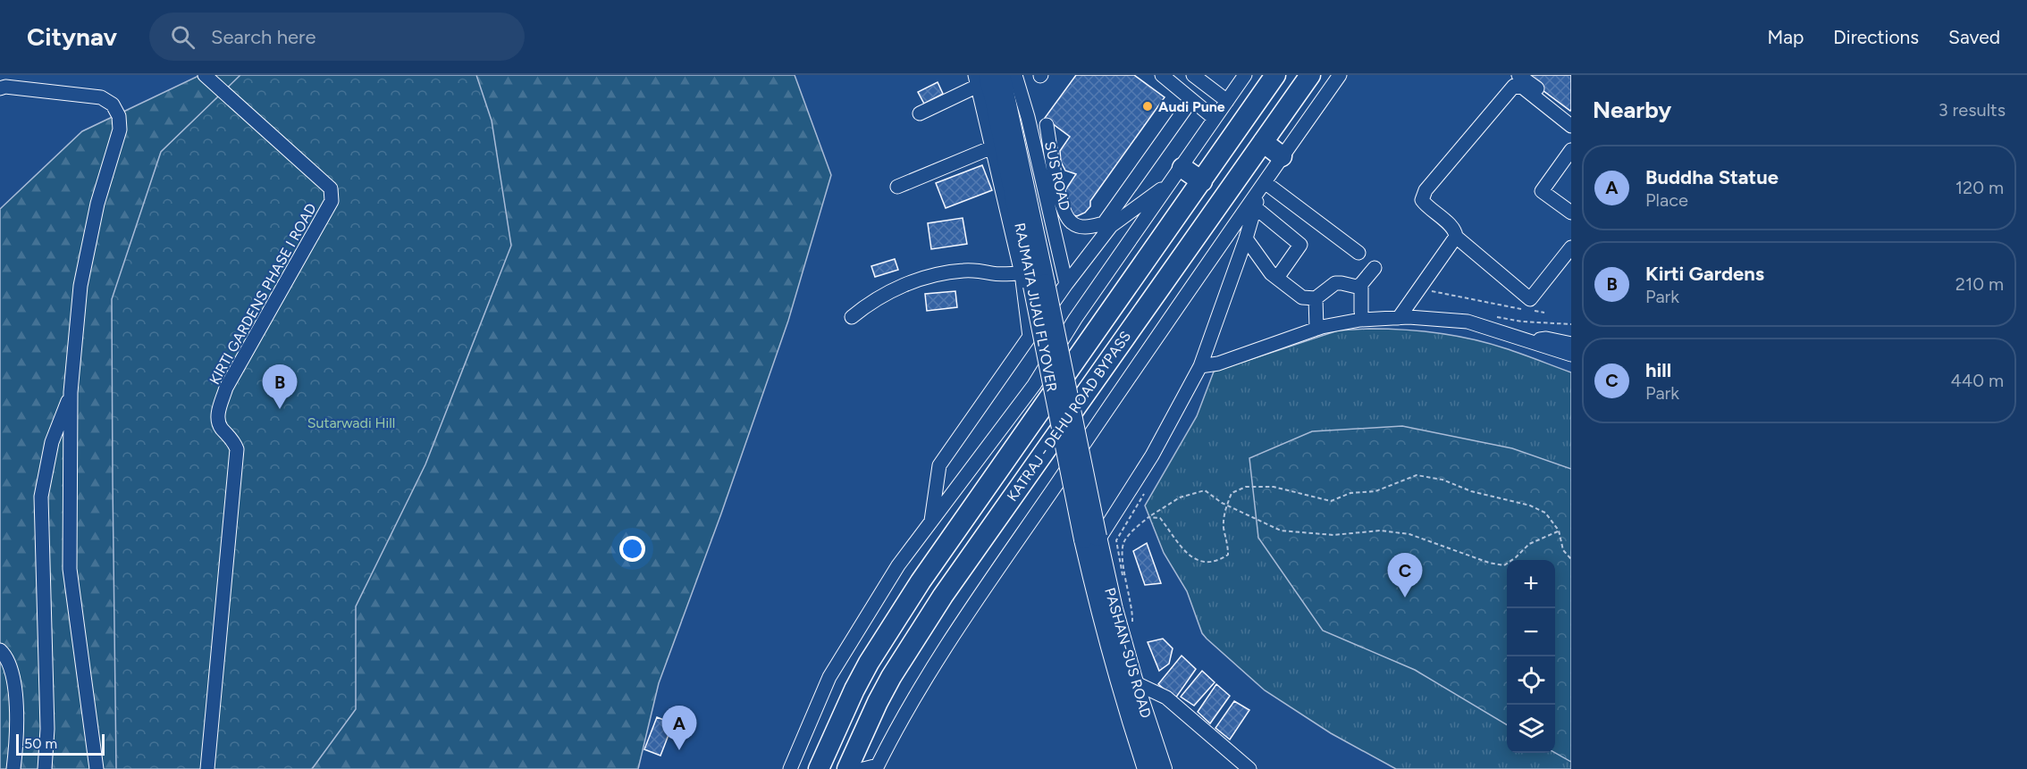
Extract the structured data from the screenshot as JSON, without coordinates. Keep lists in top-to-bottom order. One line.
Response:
{"streets":{"highway":["KATRAJ - DEHU ROAD BYPASS"],"main road":["RAJMATA JIJAU FLYOVER","PASHAN-SUS ROAD"],"street":["SUS ROAD","KIRTI GARDENS PHASE I ROAD"]},"crossings":[["RAJMATA JIJAU FLYOVER","PASHAN-SUS ROAD"]],"parks":["Sutarwadi Hill"],"places":["Audi Pune"],"scale_bar":"50 m","page":{"header":"Citynav","search":"Search here","nav":["Map","Directions","Saved"],"heading":["Nearby","3 results"],"list":[{"mark":"A","name":"Buddha Statue","note":"Place","value":"120 m"},{"mark":"B","name":"Kirti Gardens","note":"Park","value":"210 m"},{"mark":"C","name":"hill","note":"Park","value":"440 m"}],"pins":["B","C","A"],"map_buttons":["+","−"],"scale":"50 m"}}
